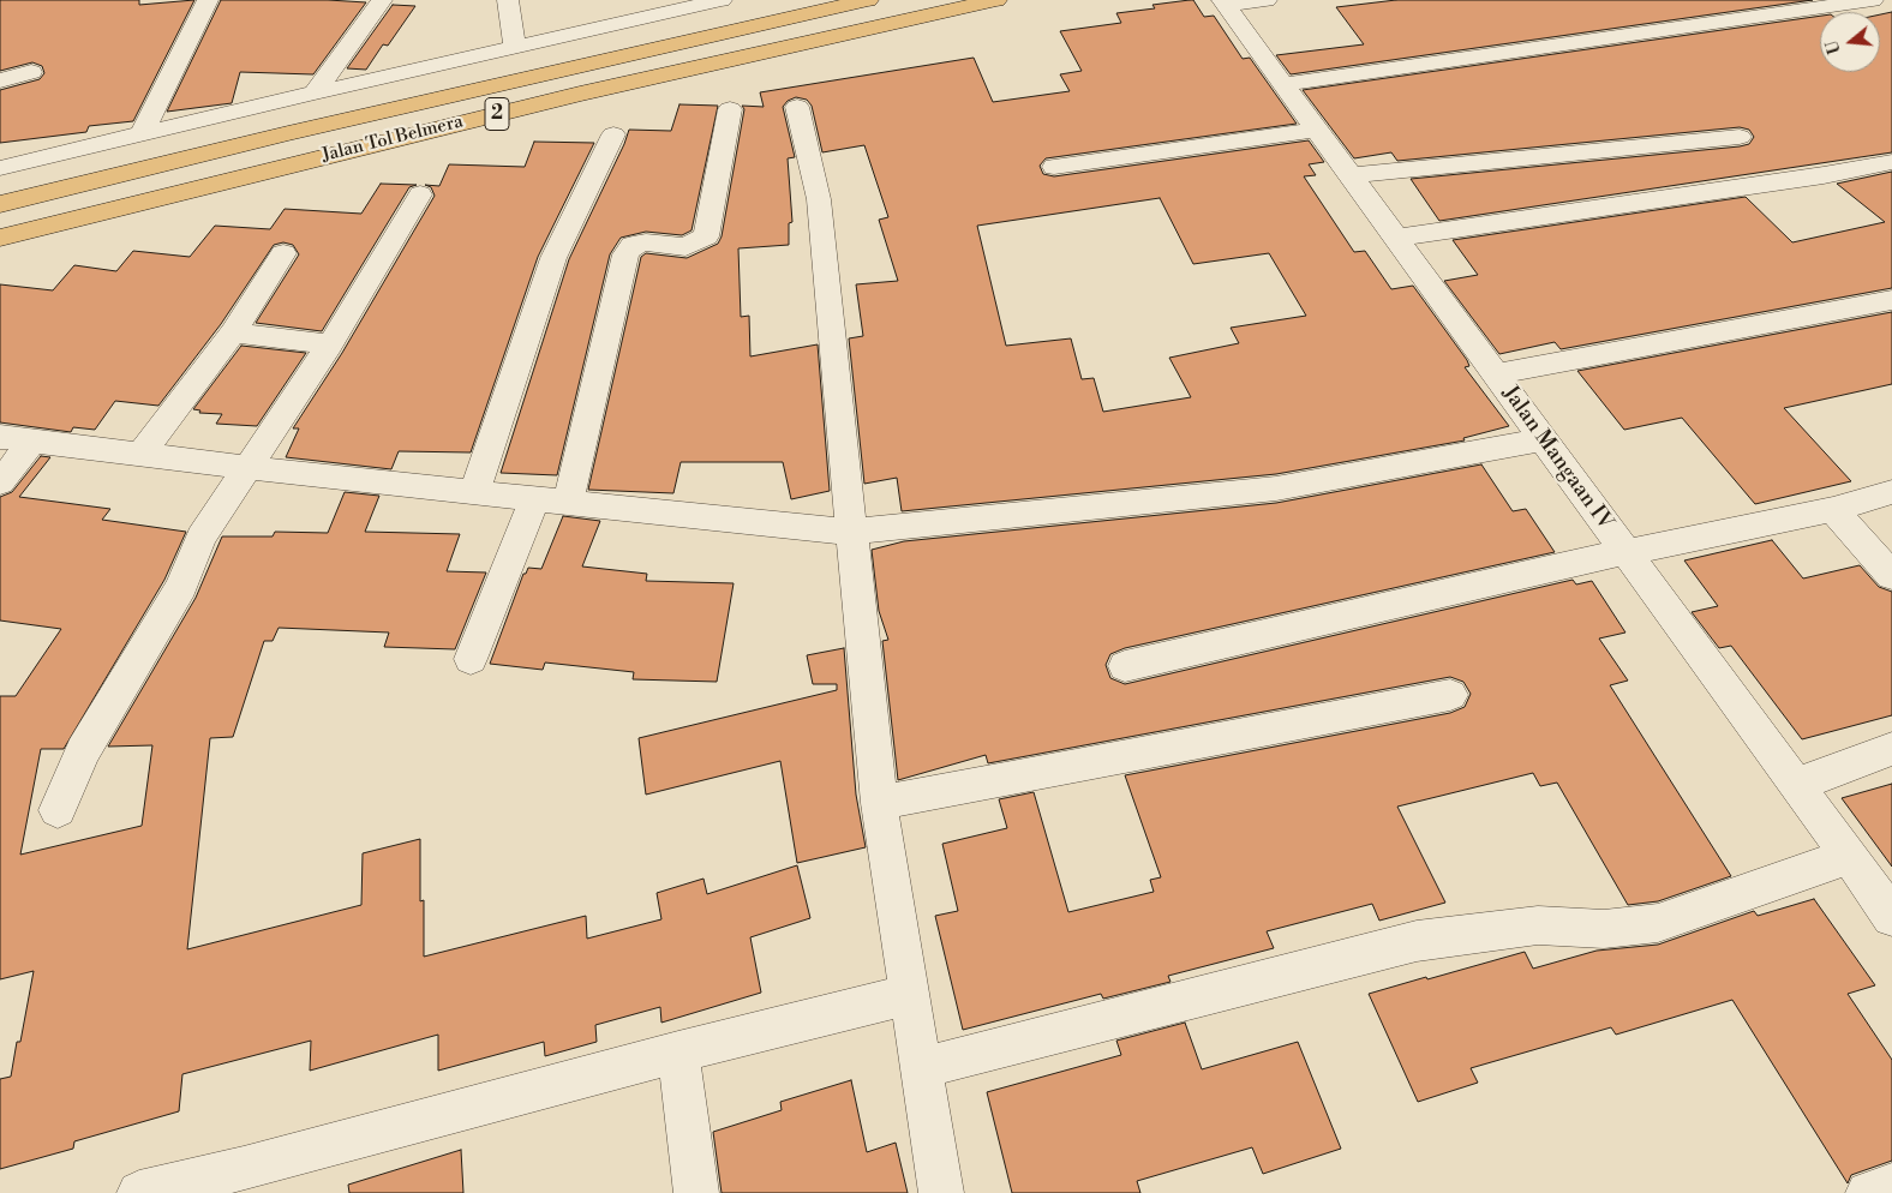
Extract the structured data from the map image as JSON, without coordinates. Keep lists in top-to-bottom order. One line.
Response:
{"streets":{"highway":["2","Jalan Tol Belmera"],"street":["Jalan Mangaan IV"]},"north":"left"}
